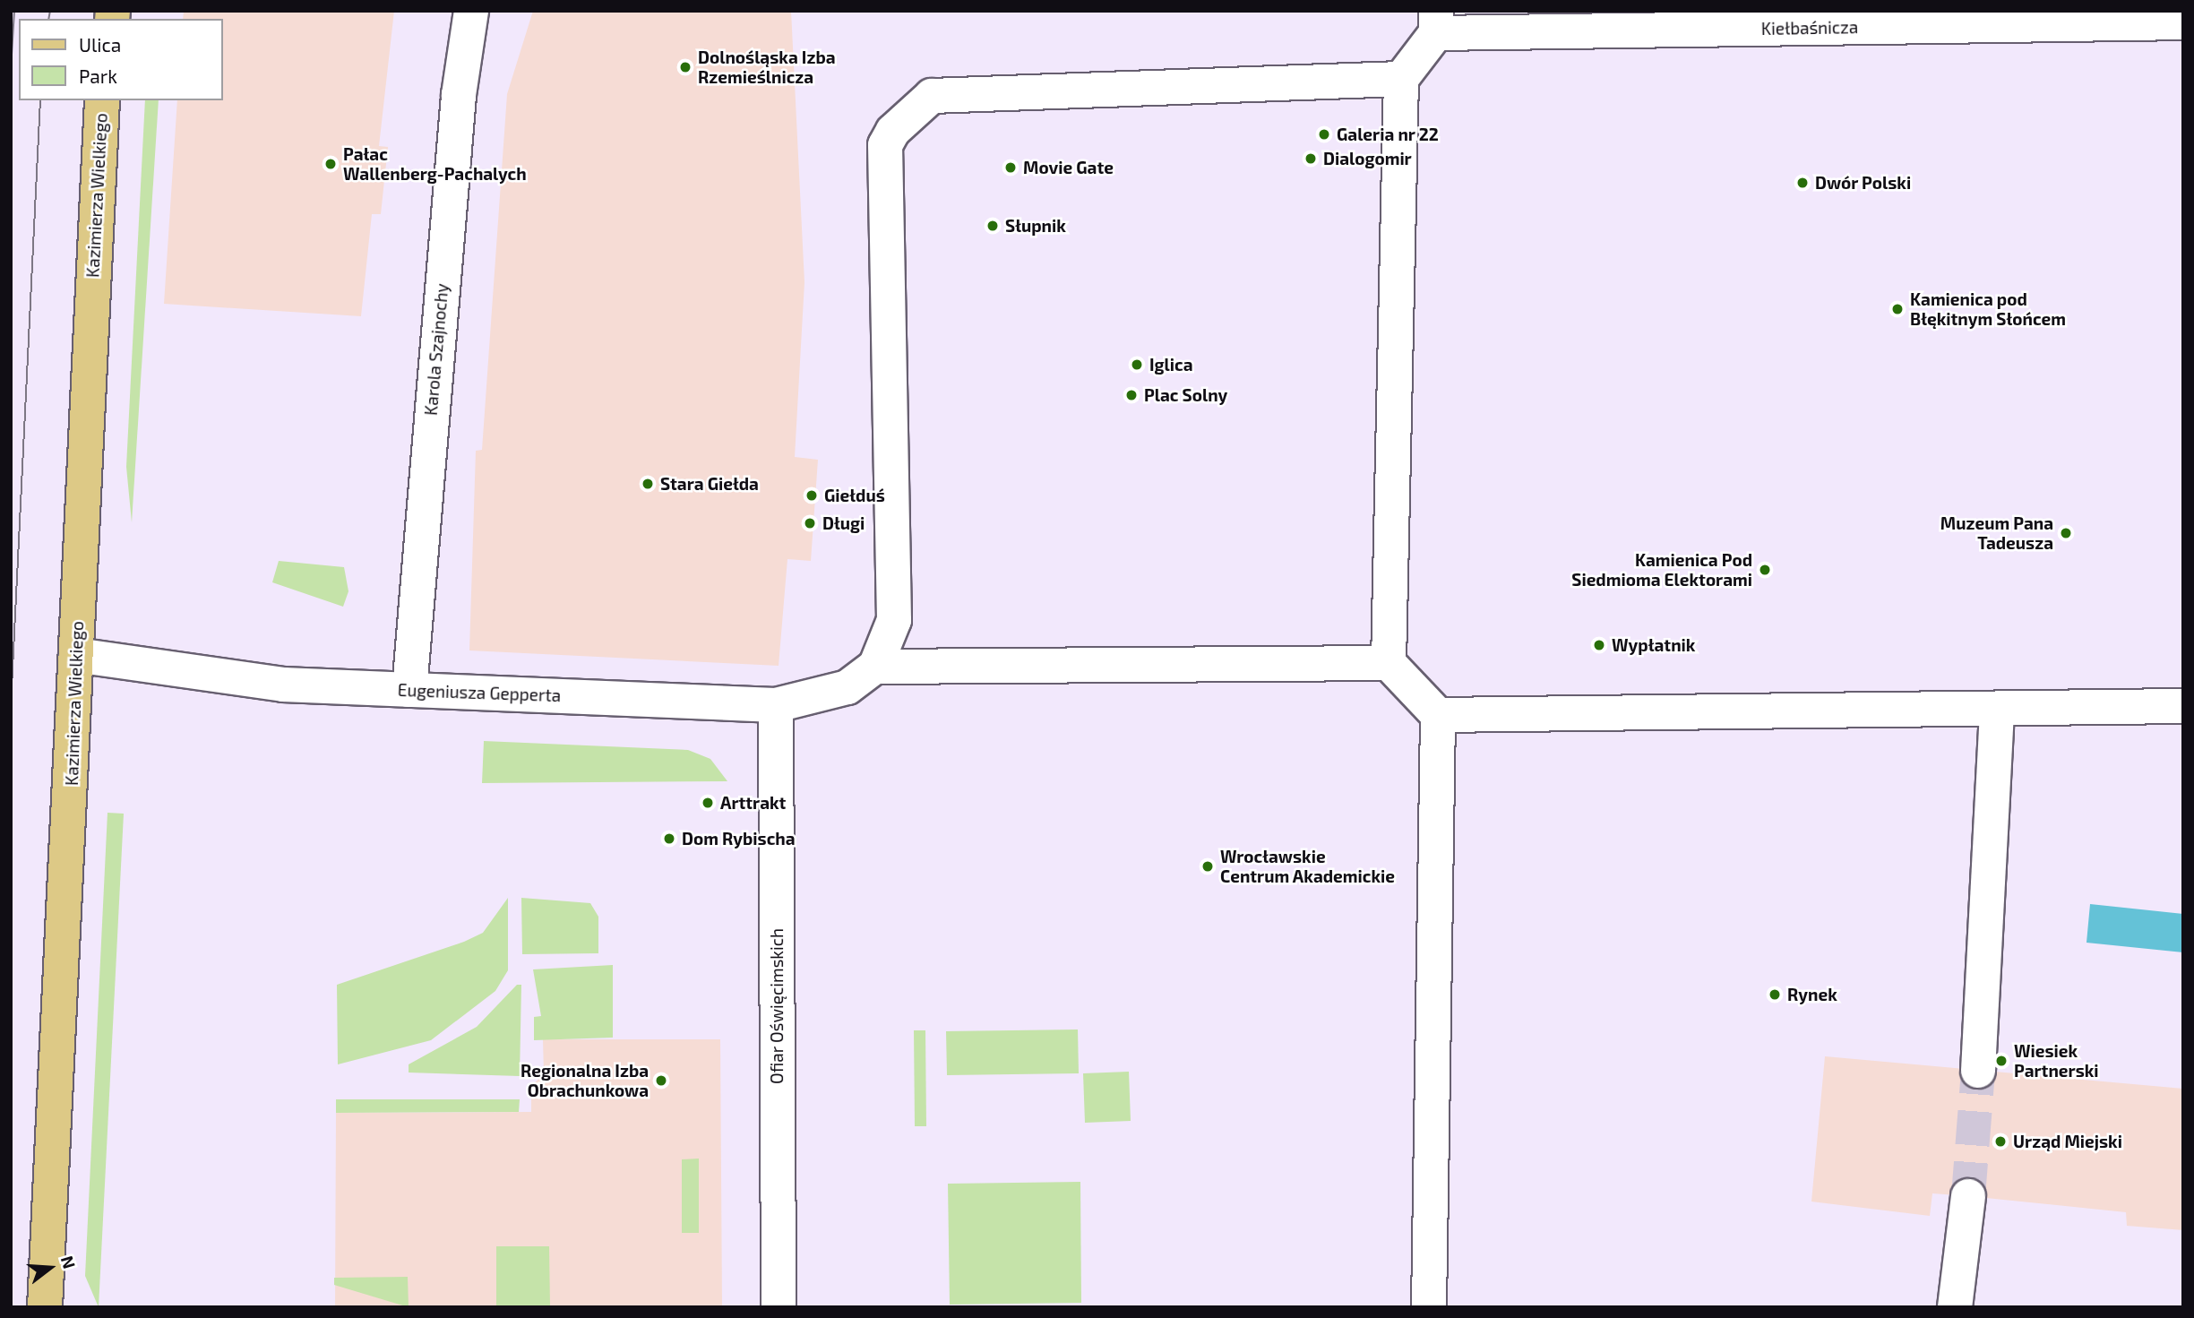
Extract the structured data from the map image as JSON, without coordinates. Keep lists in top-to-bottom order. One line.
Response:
{"streets":{"main road":["Kazimierza Wielkiego"],"street":["Kiełbaśnicza","Karola Szajnochy","Eugeniusza Gepperta","Ofiar Oświęcimskich"]},"crossings":[["Kazimierza Wielkiego","Eugeniusza Gepperta"],["Karola Szajnochy","Eugeniusza Gepperta"],["Eugeniusza Gepperta","Ofiar Oświęcimskich"]],"places":["Dolnośląska Izba Rzemieślnicza","Galeria nr 22","Dialogomir","Pałac Wallenberg-Pachalych","Movie Gate","Dwór Polski","Słupnik","Kamienica pod Błękitnym Słońcem","Iglica","Plac Solny","Stara Giełda","Giełduś","Długi","Muzeum Pana Tadeusza","Kamienica Pod Siedmioma Elektorami","Wypłatnik","Arttrakt","Dom Rybischa","Wrocławskie Centrum Akademickie","Rynek","Wiesiek Partnerski","Regionalna Izba Obrachunkowa","Urząd Miejski"],"legend":["Ulica","Park"],"north":"right"}
